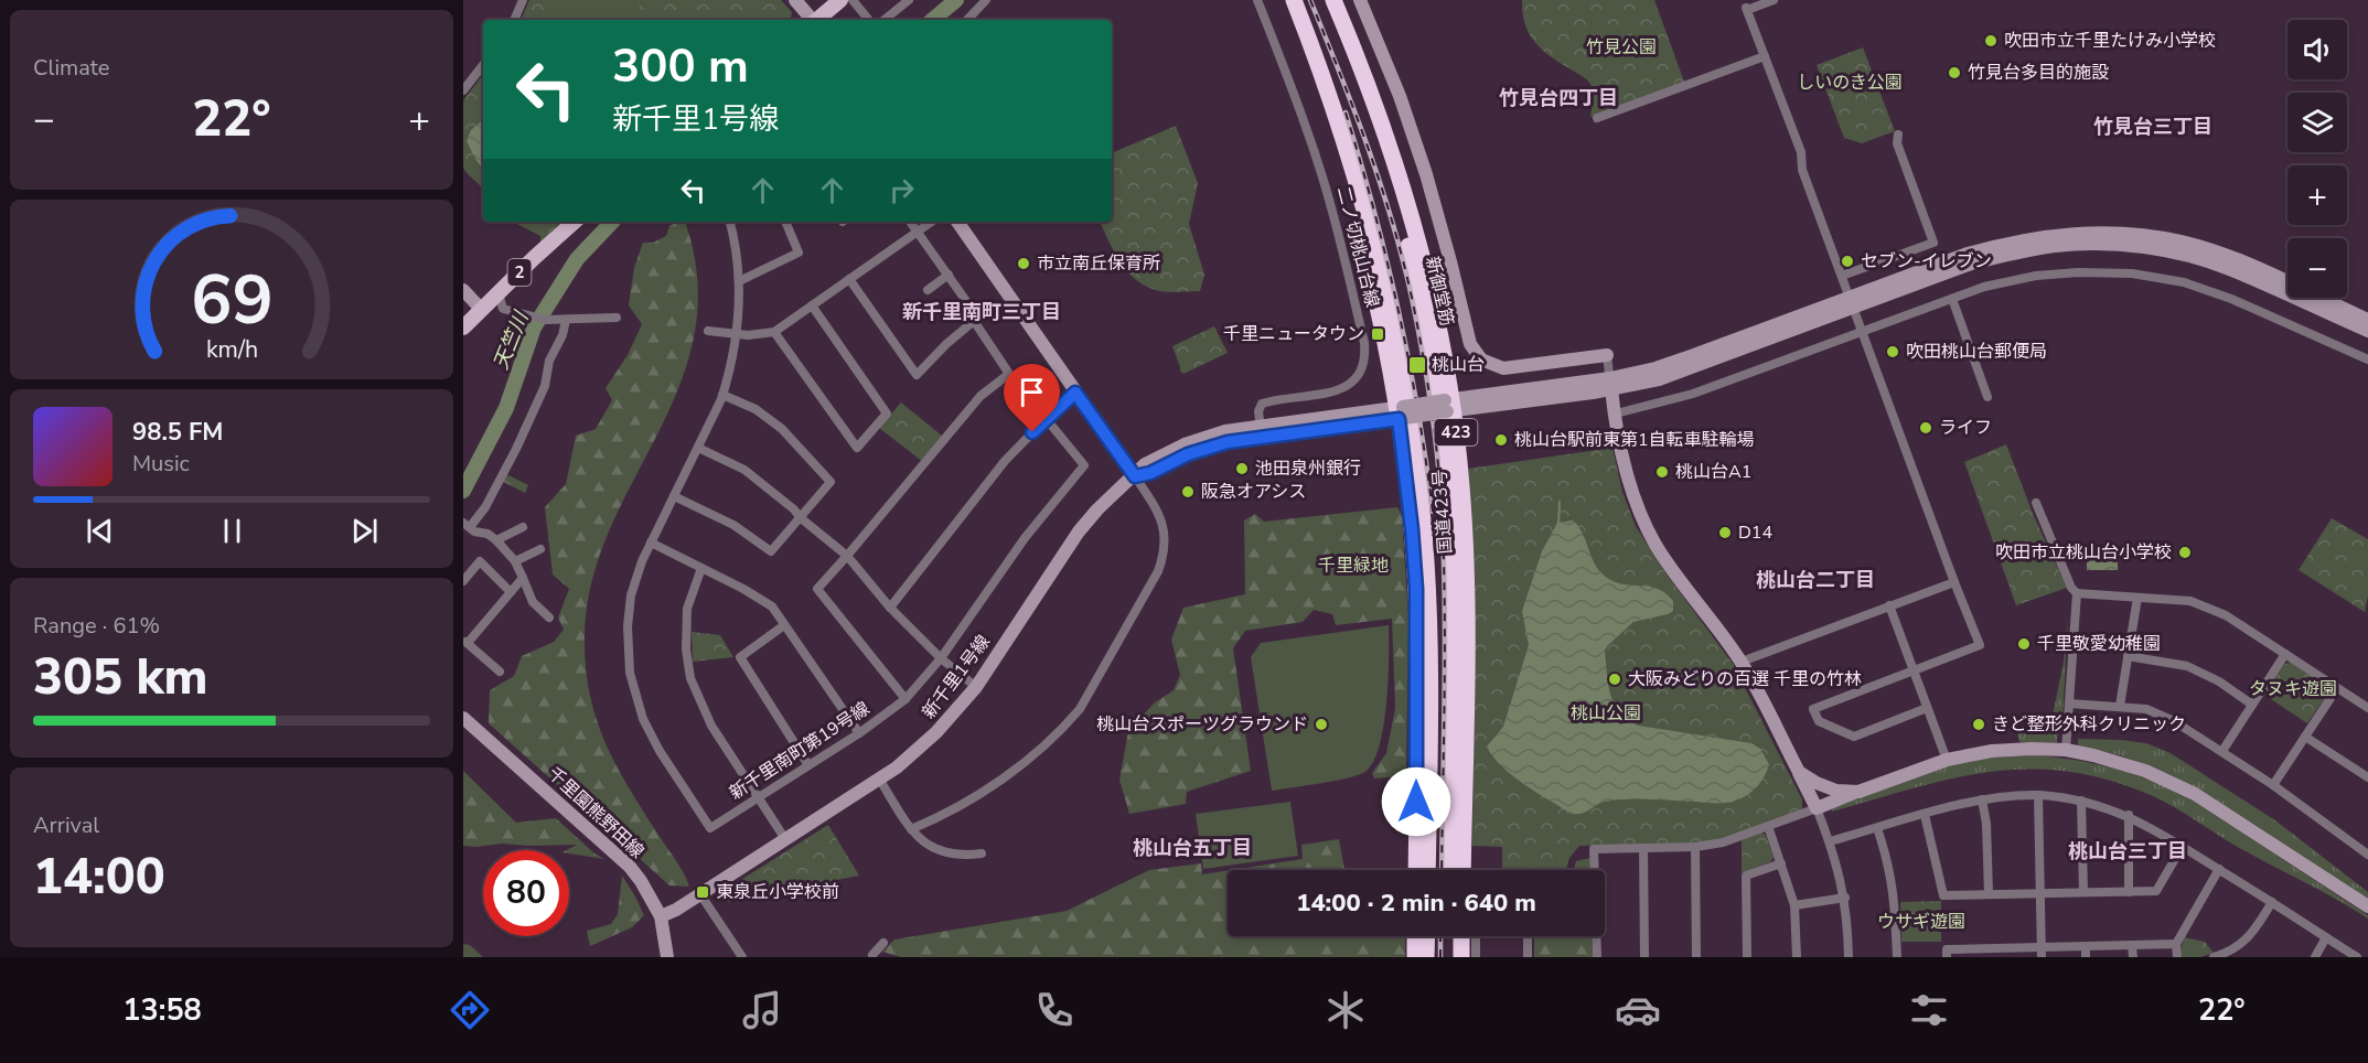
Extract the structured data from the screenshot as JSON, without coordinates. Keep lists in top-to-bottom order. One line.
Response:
{"streets":{"highway":["新御堂筋","423","国道423号"],"main road":["2"],"street":["二ノ切桃山台線","新千里1号線","新千里南町第19号線","千里園熊野田線"]},"crossings":[["二ノ切桃山台線","新千里1号線"],["国道423号","新千里1号線"],["新千里1号線","千里園熊野田線"]],"districts":["竹見台四丁目","竹見台三丁目","新千里南町三丁目","桃山台二丁目","桃山台五丁目","桃山台三丁目"],"water":["天竺川"],"parks":["竹見公園","しいのき公園","千里緑地","タヌキ遊園","桃山公園","ウサギ遊園"],"places":{"other":["吹田市立千里たけみ小学校","竹見台多目的施設","セブン-イレブン","市立南丘保育所","吹田桃山台郵便局","ライフ","桃山台駅前東第1自転車駐輪場","池田泉州銀行","桃山台A1","阪急オアシス","D14","吹田市立桃山台小学校","千里敬愛幼稚園","大阪みどりの百選 千里の竹林","桃山台スポーツグラウンド","きど整形外科クリニック"],"transit":["千里ニュータウン","桃山台","東泉丘小学校前"]},"page":{"tile":["Climate",["Range · 61%","305 km"],["Arrival","14:00"]],"map_buttons":["+","−"],"turn":["300 m","新千里1号線"],"heat":["−","22°","+"],"song":["98.5 FM","Music"],"limit":"80","trip":"14:00 · 2 min · 640 m","tabs":["13:58","22°"],"gauge":["69","km/h"]}}
